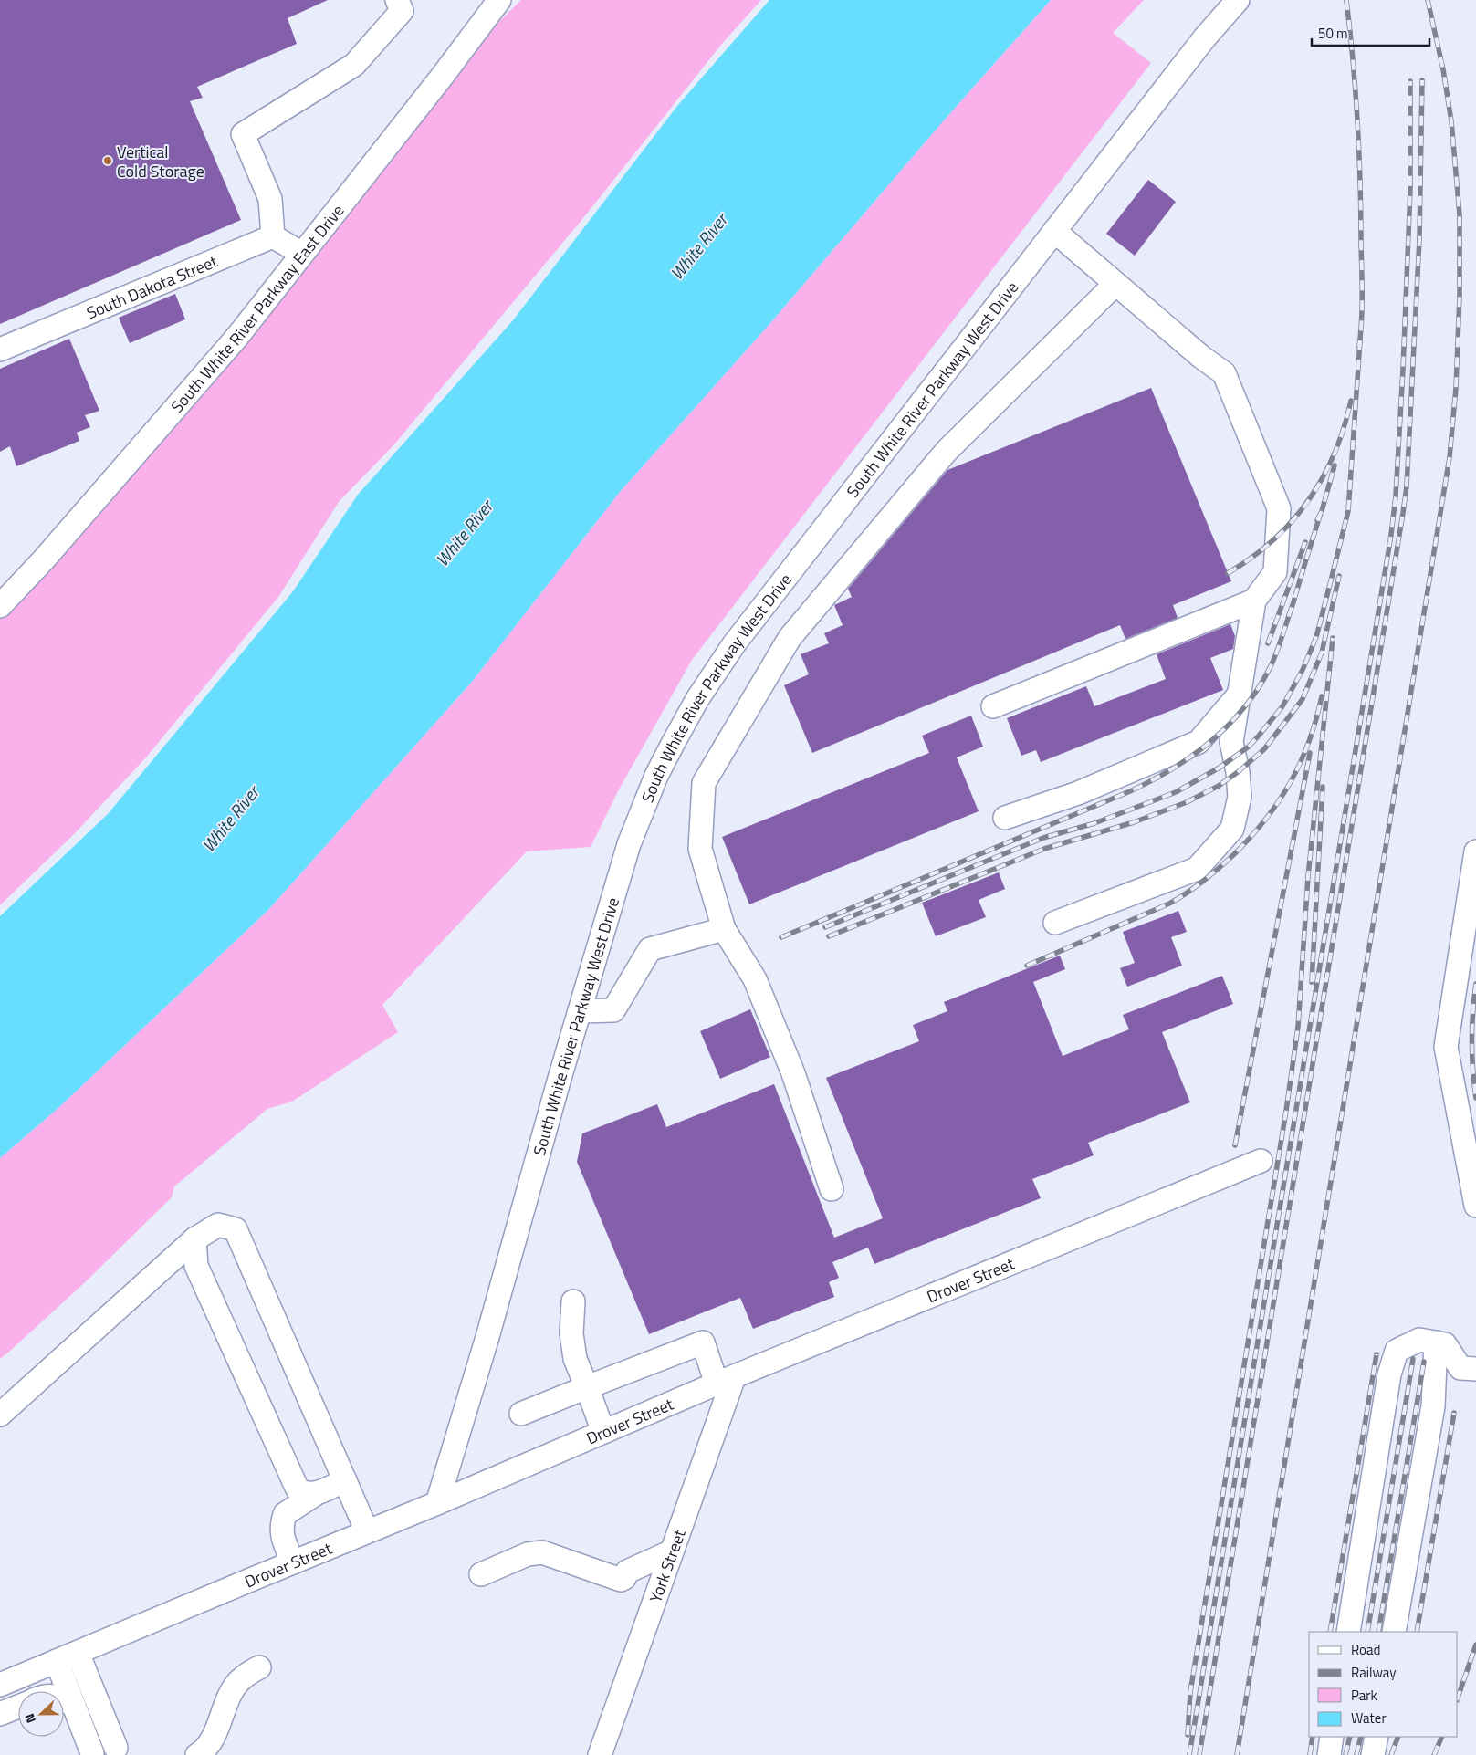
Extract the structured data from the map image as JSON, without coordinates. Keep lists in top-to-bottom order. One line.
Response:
{"streets":{"street":["South Dakota Street","South White River Parkway East Drive","South White River Parkway West Drive","Drover Street","York Street"]},"crossings":[["South White River Parkway West Drive","Drover Street"],["Drover Street","York Street"]],"water":["White River"],"places":["Vertical Cold Storage"],"legend":["Road","Railway","Park","Water"],"scale_bar":"50 m","north":"left"}
